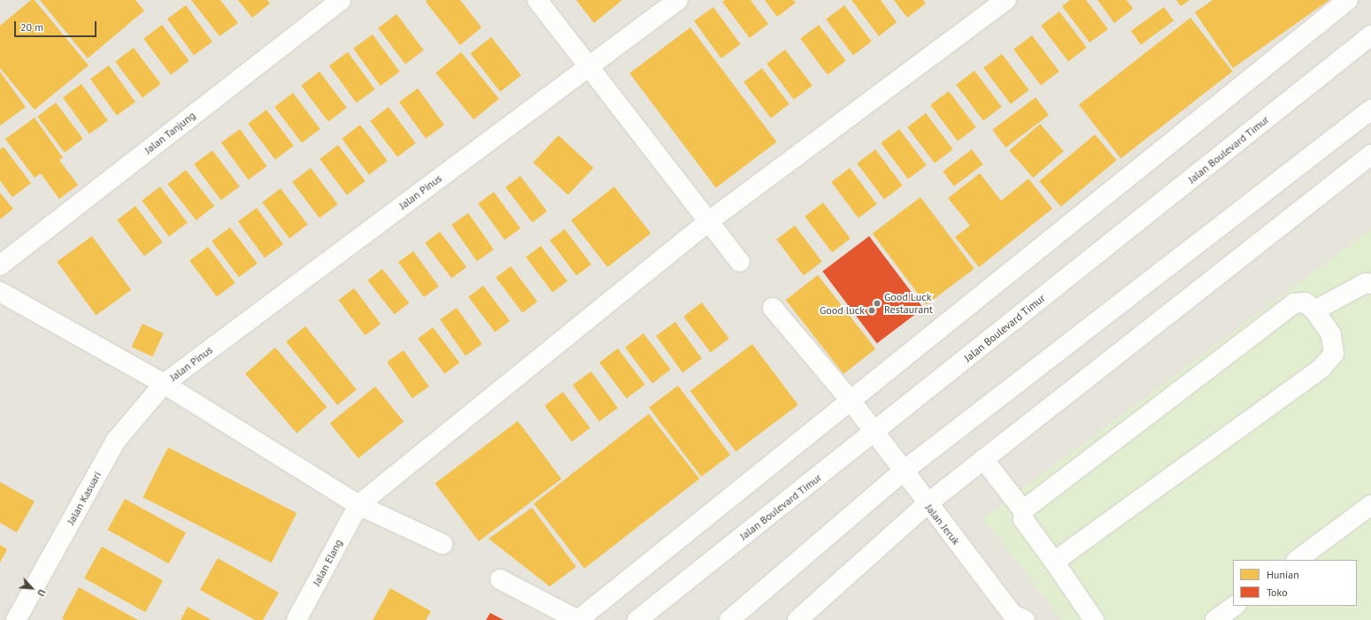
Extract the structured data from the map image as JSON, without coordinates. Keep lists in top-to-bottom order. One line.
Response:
{"streets":{"street":["Jalan Tanjung","Jalan Boulevard Timur","Jalan Pinus","Jalan Kasuari","Jalan Jeruk","Jalan Elang"]},"crossings":[["Jalan Boulevard Timur","Jalan Jeruk"],["Jalan Pinus","Jalan Kasuari"]],"places":["Good Luck Restaurant","Good luck"],"legend":["Hunian","Toko"],"scale_bar":"20 m","north":"bottom right"}
